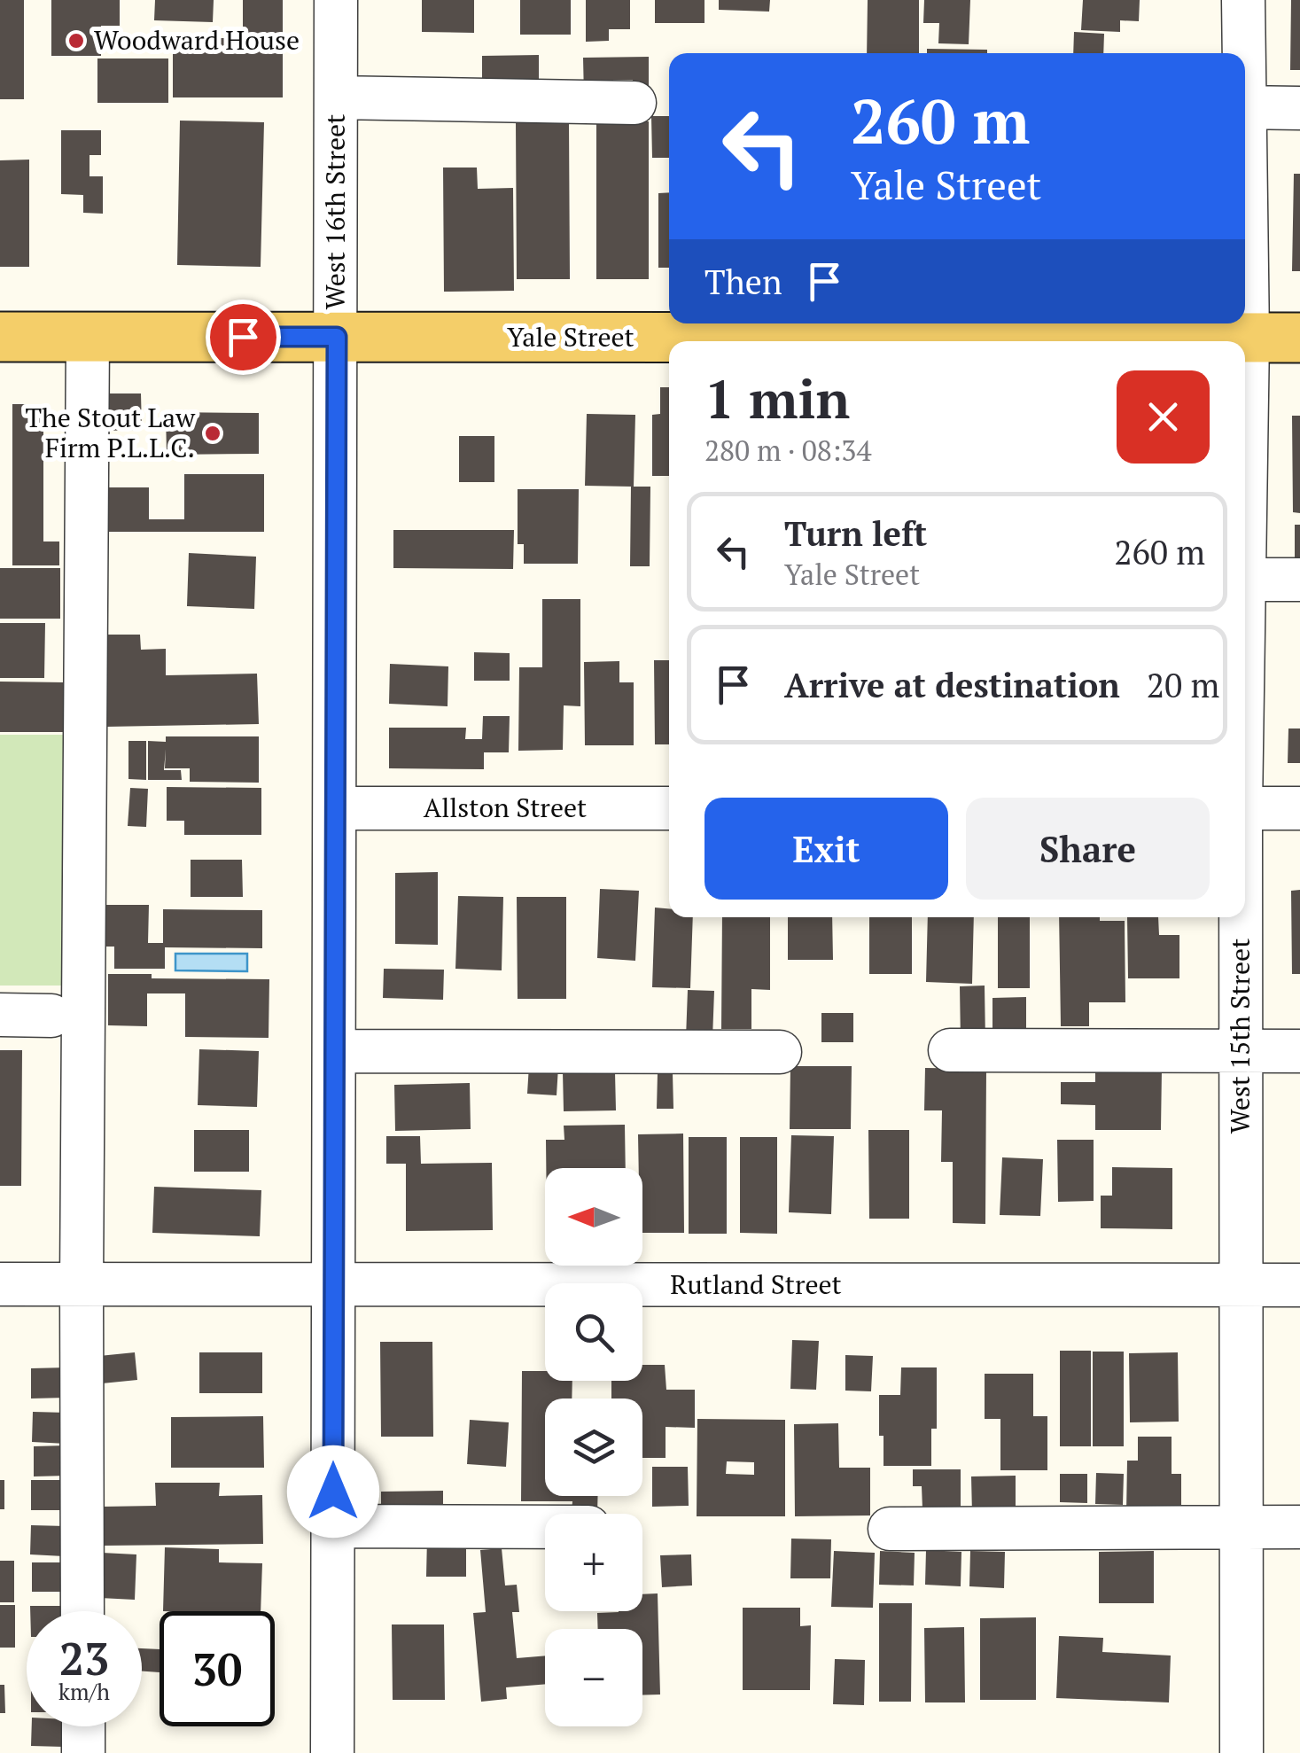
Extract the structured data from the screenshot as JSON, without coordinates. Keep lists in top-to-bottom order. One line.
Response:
{"streets":{"main road":["Yale Street"],"street":["West 16th Street","Allston Street","West 15th Street","Rutland Street"]},"crossings":[["West 16th Street","Yale Street"],["West 16th Street","Allston Street"],["West 16th Street","Rutland Street"],["Yale Street","West 15th Street"],["West 15th Street","Rutland Street"]],"places":["Woodward House","The Stout Law Firm P.L.L.C."],"north":"left","page":{"turn":["260 m","Yale Street"],"then":"Then","heading":["1 min","280 m · 08:34"],"list":[{"name":"Turn left","note":"Yale Street","value":"260 m"},{"name":"Arrive at destination","value":"20 m"}],"buttons":["Exit","Share"],"map_buttons":["+","−"],"speed":"23 km/h","limit":"30"}}
